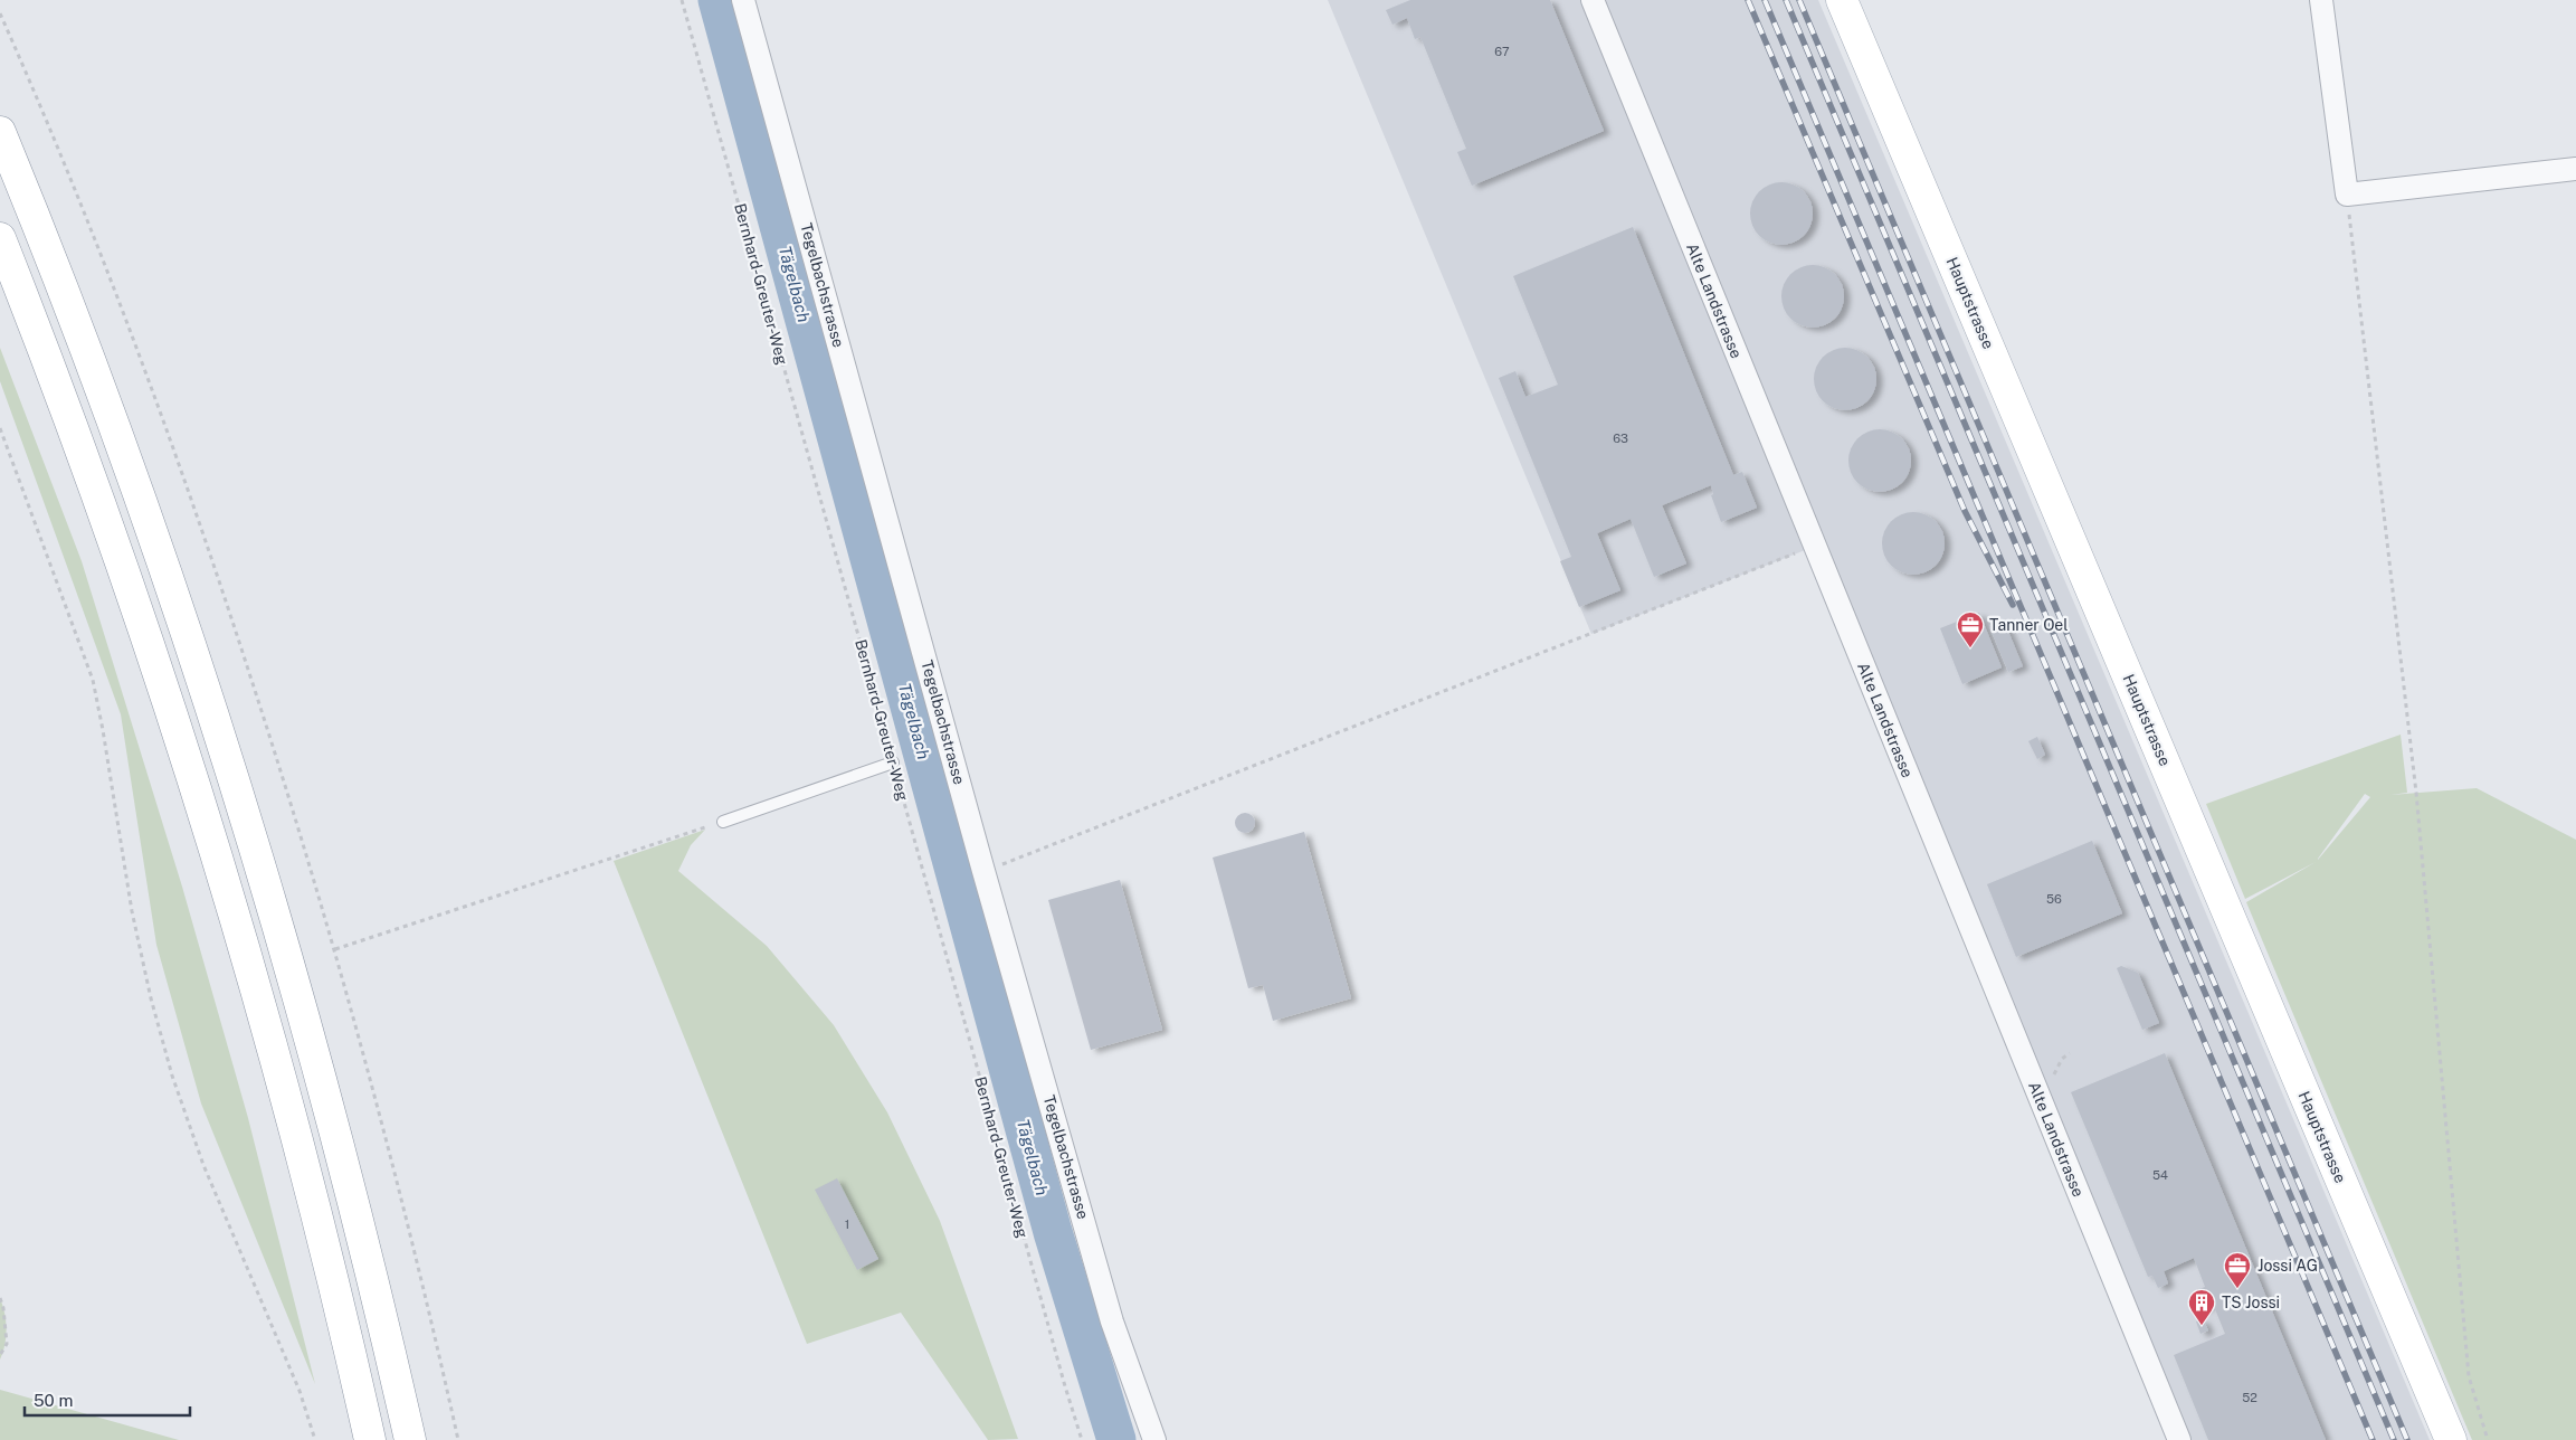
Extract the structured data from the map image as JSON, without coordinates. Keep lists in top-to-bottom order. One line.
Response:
{"streets":{"main road":["Hauptstrasse"],"street":["Tegelbachstrasse","Alte Landstrasse"],"path":["Bernhard-Greuter-Weg"]},"water":["Tägelbach"],"places":{"office":["Tanner Oel","Jossi AG"],"building":["TS Jossi"]},"house_numbers":["67","63","56","54","1","52"],"scale_bar":"50 m"}
